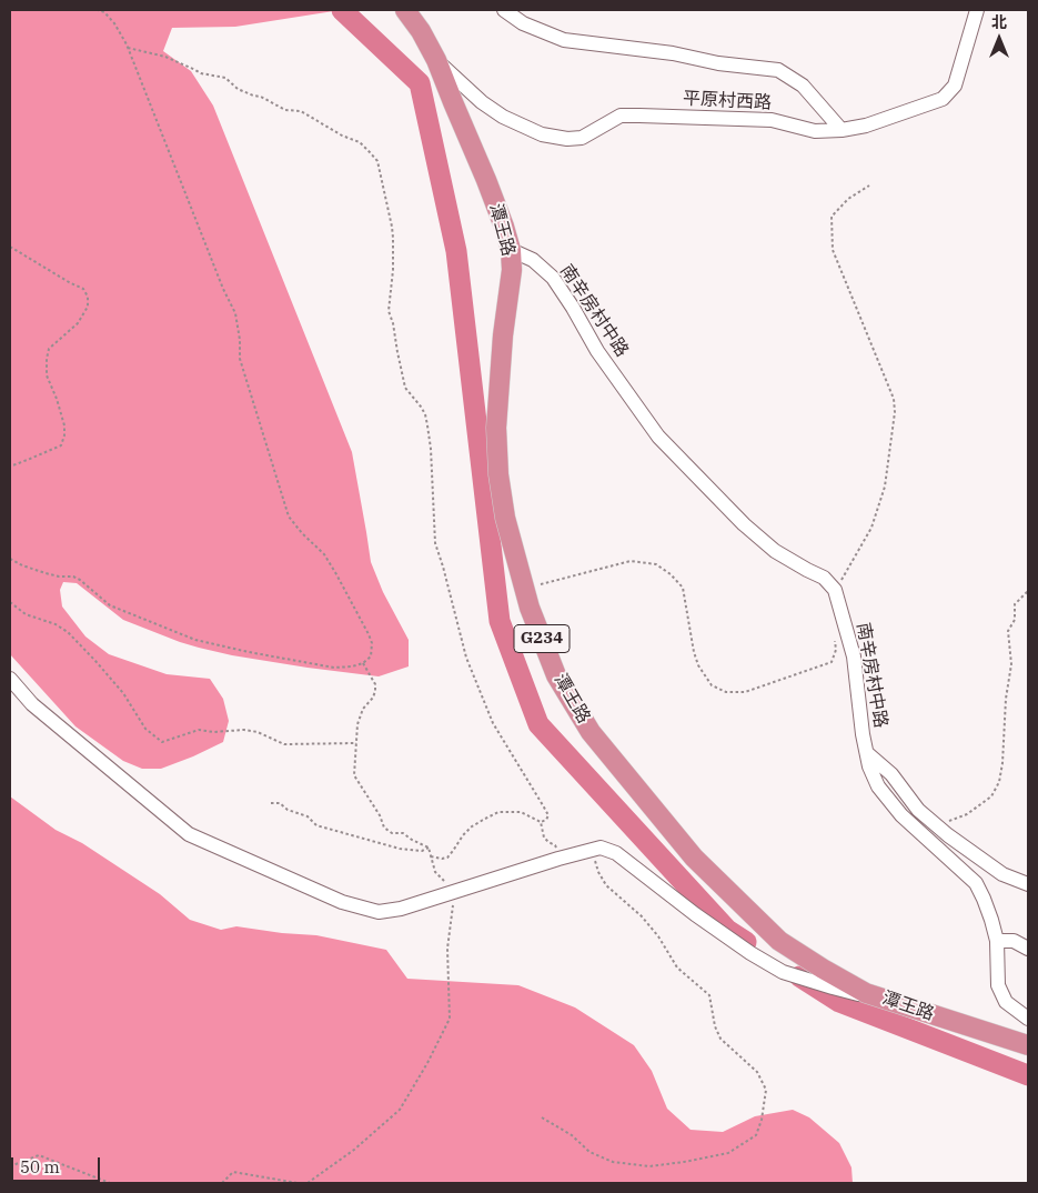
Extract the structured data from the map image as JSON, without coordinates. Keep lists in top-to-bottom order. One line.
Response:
{"streets":{"highway":["潭王路","G234"],"street":["平原村西路","南辛房村中路"]},"crossings":[["平原村西路","潭王路"],["潭王路","南辛房村中路"]],"scale_bar":"50 m","north":"top"}
